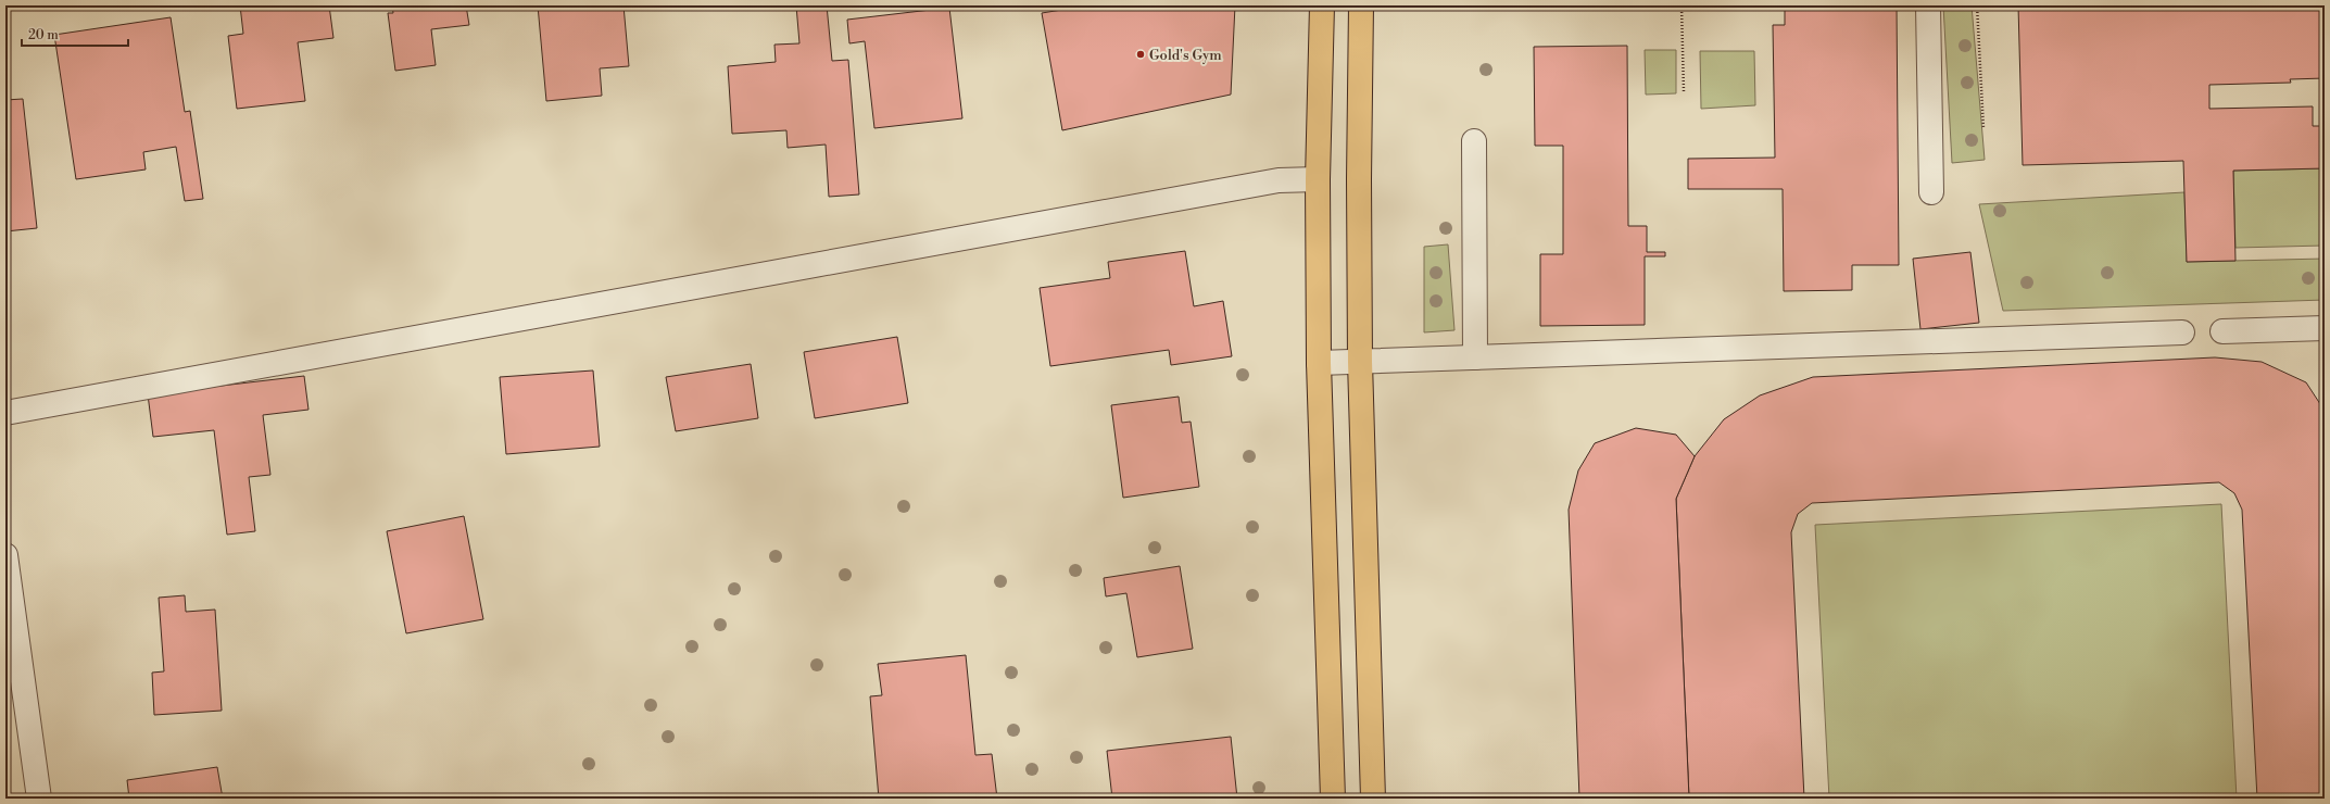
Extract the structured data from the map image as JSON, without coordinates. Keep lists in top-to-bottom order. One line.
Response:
{"places":["Gold's Gym"],"scale_bar":"20 m"}
